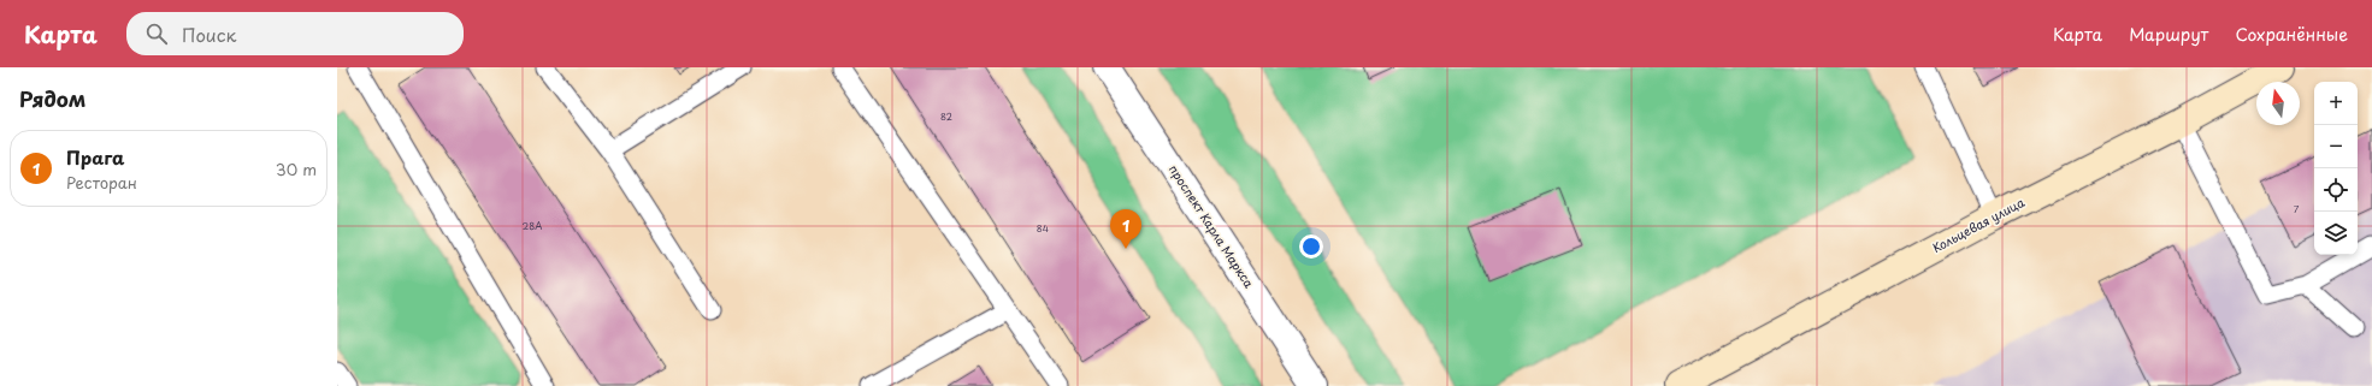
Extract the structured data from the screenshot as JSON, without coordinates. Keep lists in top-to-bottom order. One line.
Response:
{"streets":{"main road":["Кольцевая улица"],"street":["проспект Карла Маркса"]},"house_numbers":["82","7","28А","84"],"north":"top","page":{"header":"Карта","search":"Поиск","nav":["Карта","Маршрут","Сохранённые"],"heading":"Рядом","map_buttons":["+","−"],"list":[{"mark":"1","name":"Прага","note":"Ресторан","value":"30 m"}],"pins":"1"}}
